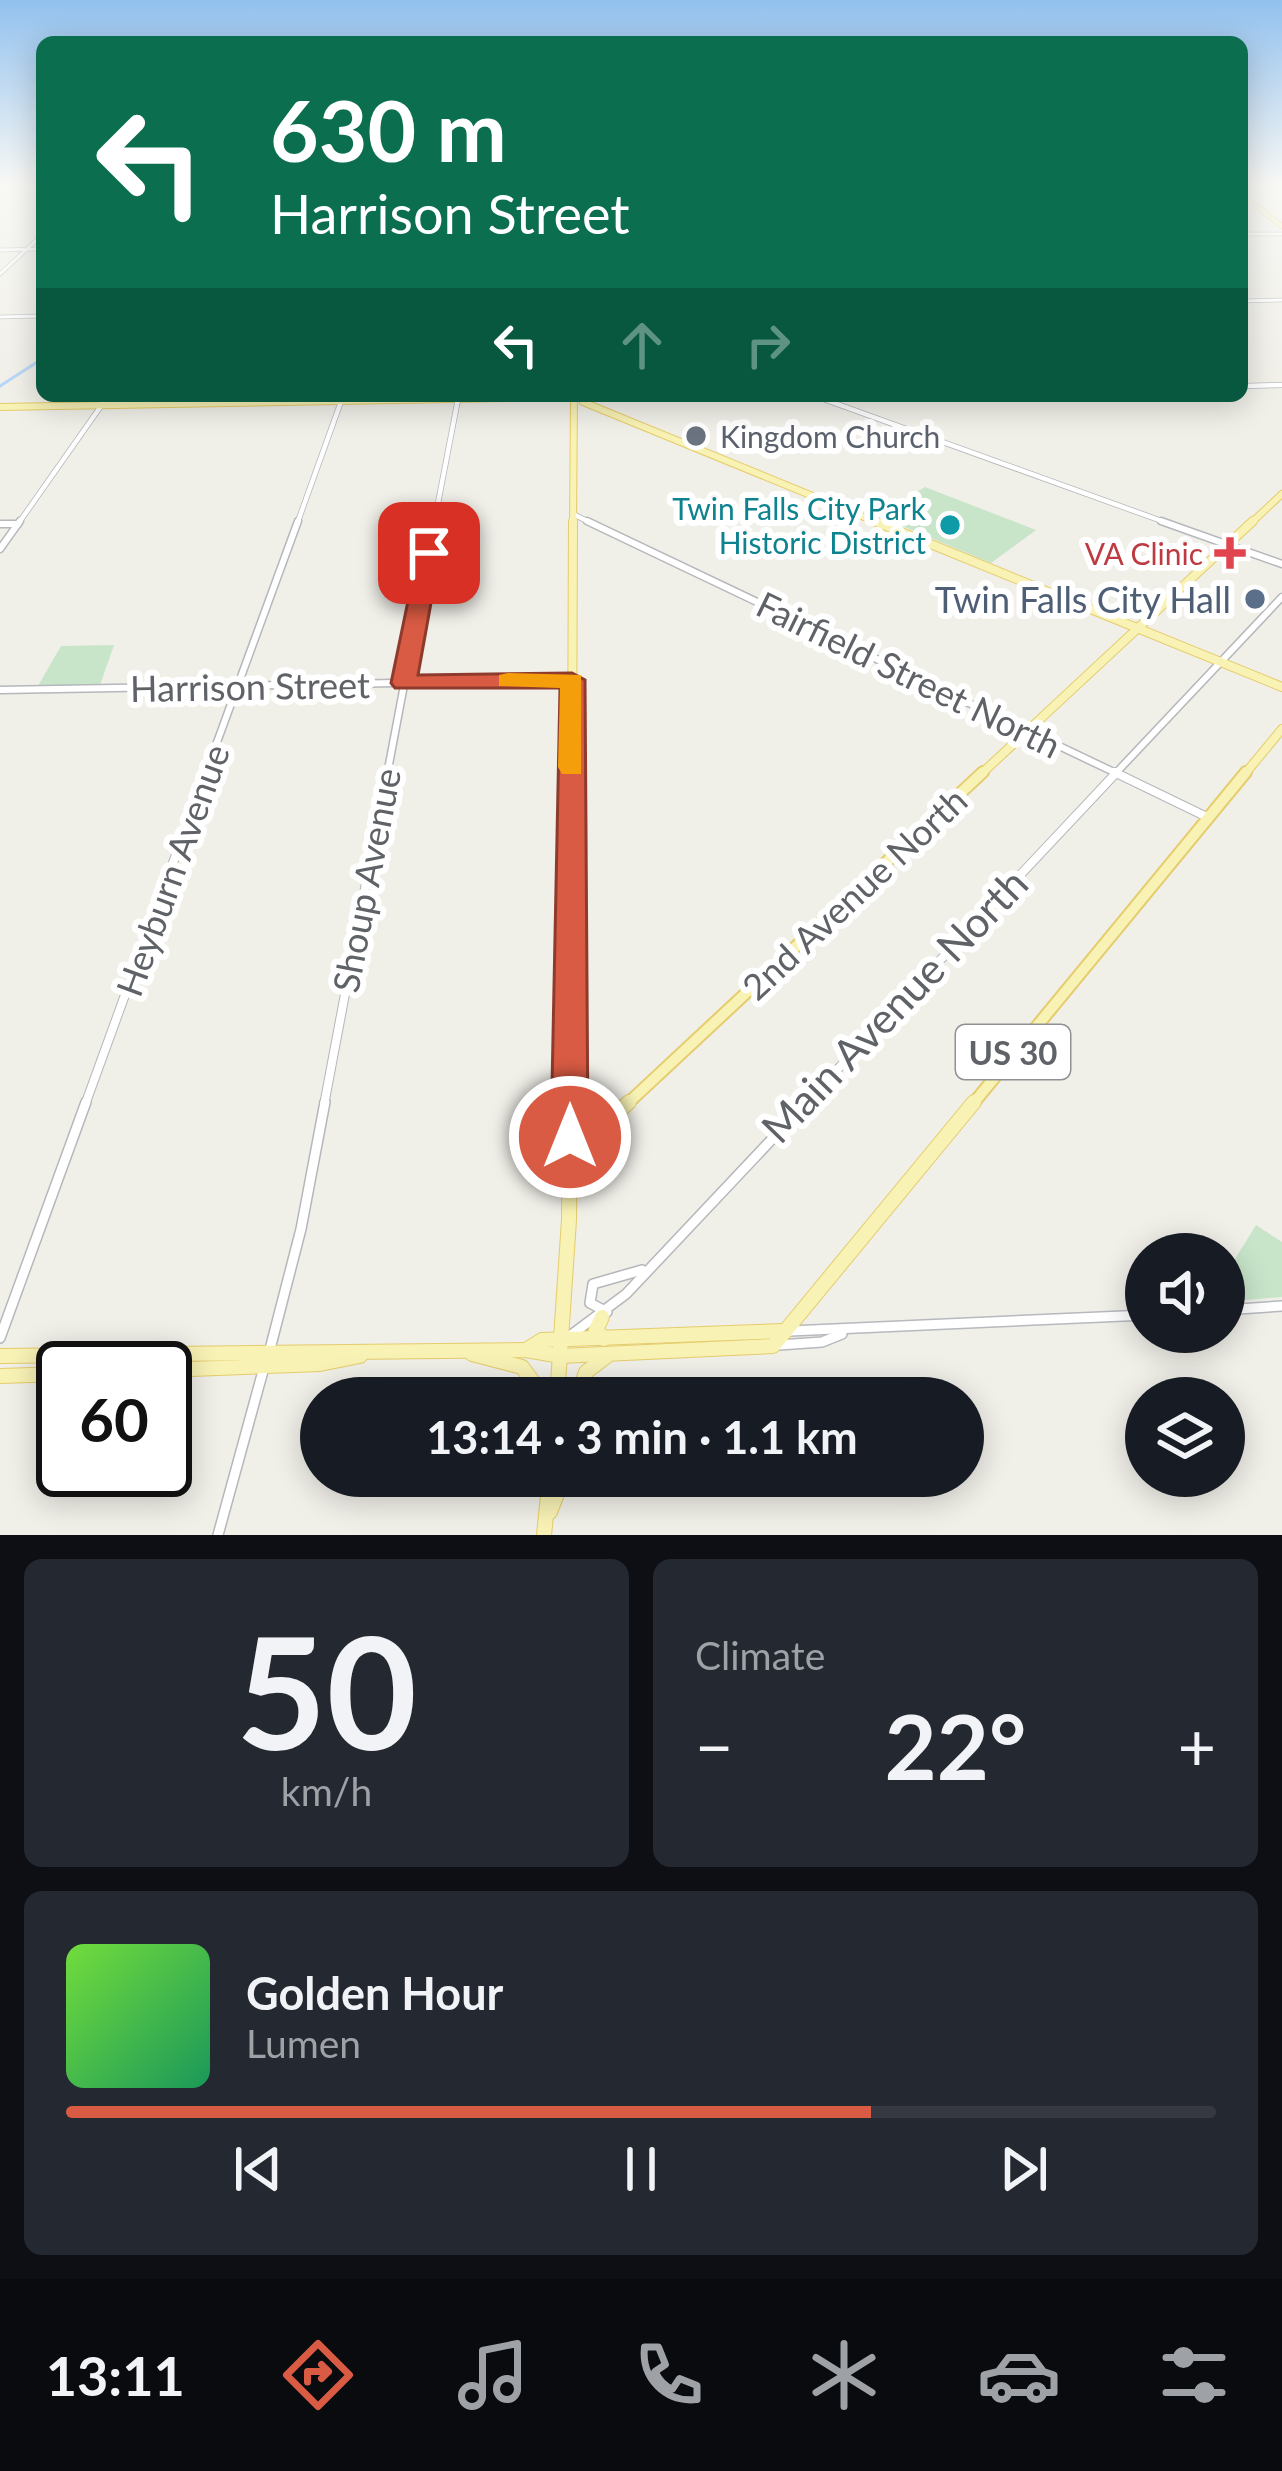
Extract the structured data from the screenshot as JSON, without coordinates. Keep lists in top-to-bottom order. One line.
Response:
{"streets":{"main road":["2nd Avenue North","US 30"],"street":["Fairfield Street North","Harrison Street","Heyburn Avenue","Shoup Avenue","Main Avenue North"]},"crossings":[["Fairfield Street North","2nd Avenue North"],["Fairfield Street North","Main Avenue North"],["Fairfield Street North","US 30"],["Harrison Street","Heyburn Avenue"],["Harrison Street","Shoup Avenue"]],"places":{"other":["Kingdom Church","Twin Falls City Park Historic District","Twin Falls City Hall"],"health":["VA Clinic"]},"page":{"turn":["630 m","Harrison Street"],"limit":"60","trip":"13:14 · 3 min · 1.1 km","tile":[["50","km/h"],"Climate"],"heat":["−","22°","+"],"song":["Golden Hour","Lumen"],"tabs":"13:11"}}
